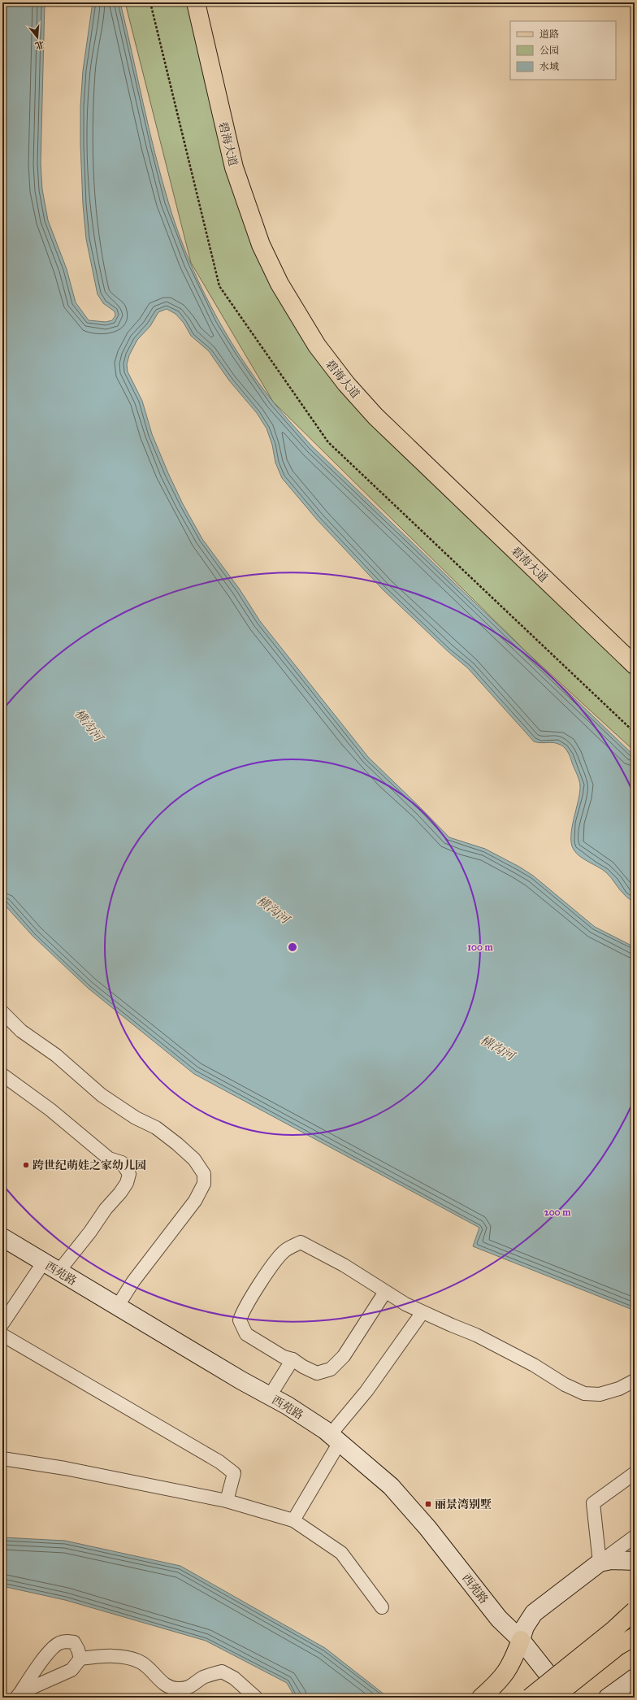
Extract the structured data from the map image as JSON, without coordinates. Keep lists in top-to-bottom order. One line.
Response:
{"streets":{"main road":["碧海大道","西苑路"]},"water":["横沟河"],"places":{"other":["跨世纪萌娃之家幼儿园"],"transit":["丽景湾别墅"]},"legend":["道路","公园","水域"],"north":"bottom","rings":["100 m","200 m"]}
